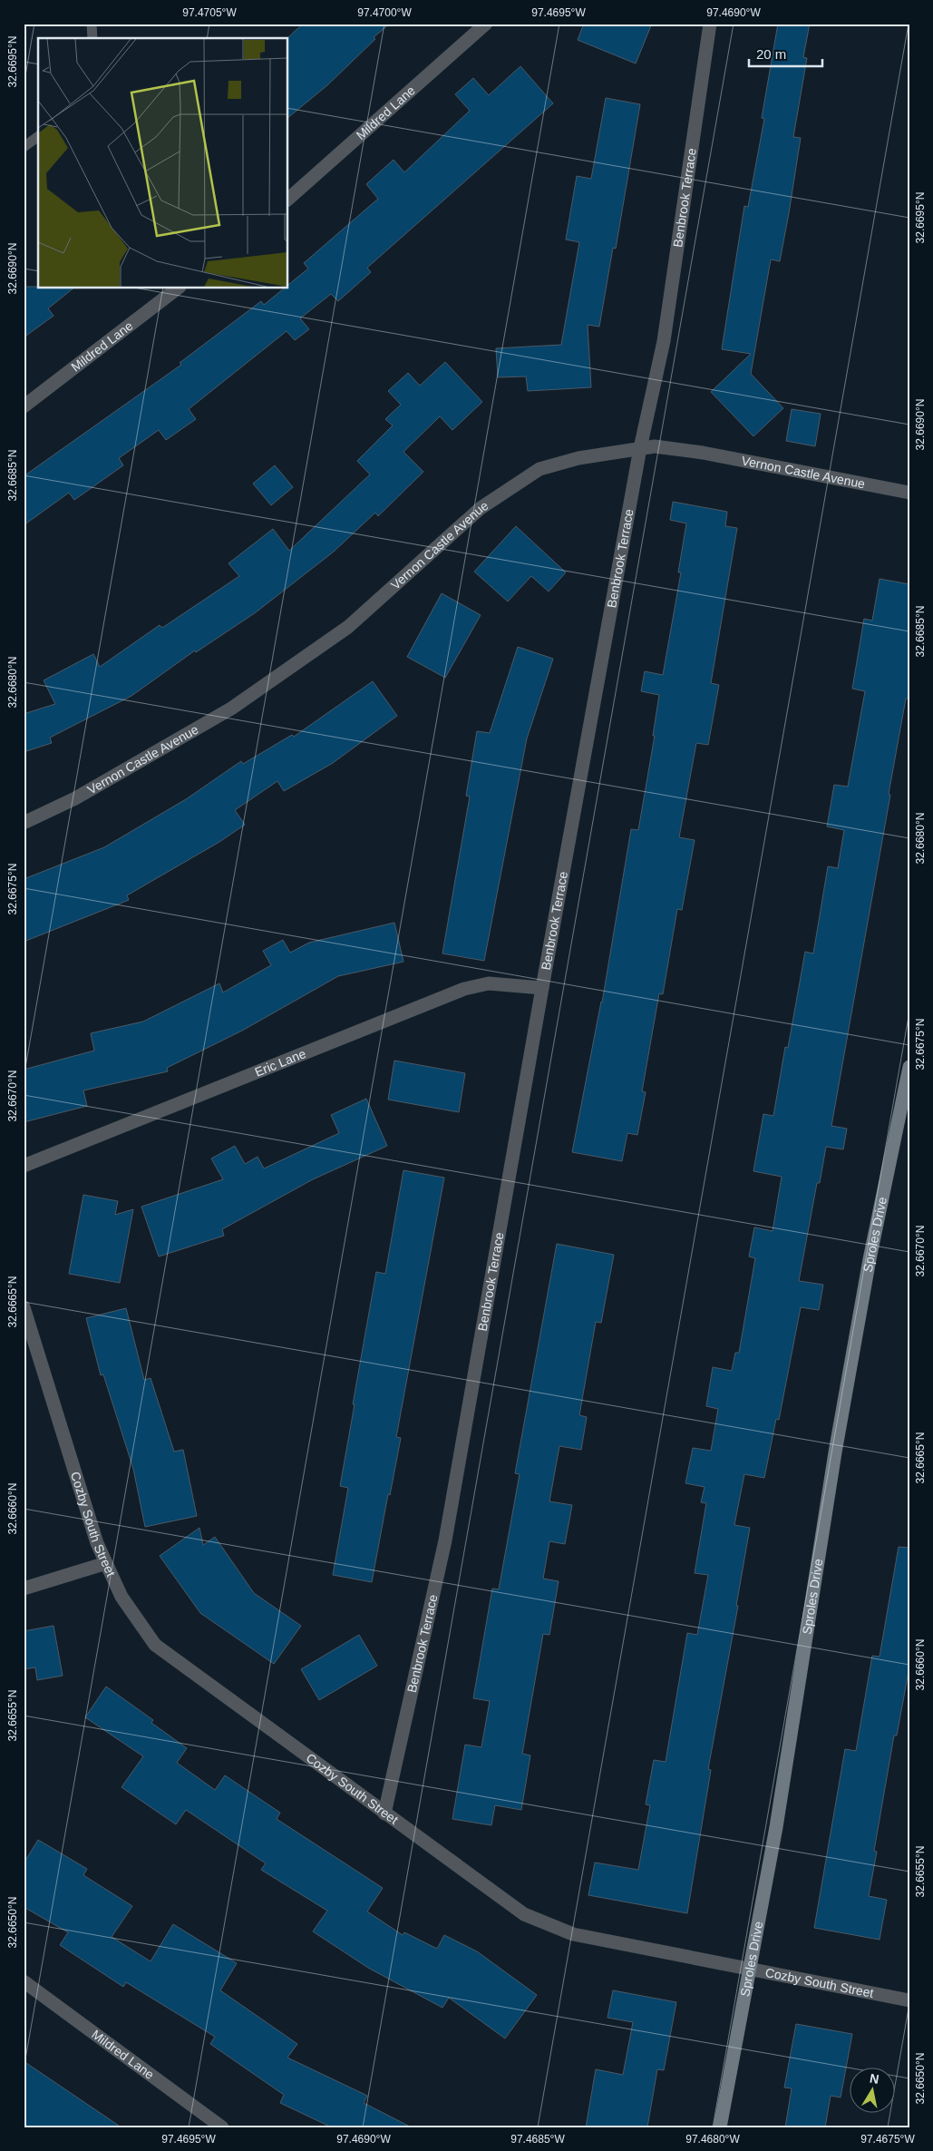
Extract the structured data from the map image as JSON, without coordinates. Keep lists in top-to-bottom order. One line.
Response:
{"streets":{"street":["Mildred Lane","Benbrook Terrace","Vernon Castle Avenue","Eric Lane","Sproles Drive","Cozby South Street"]},"crossings":[["Benbrook Terrace","Vernon Castle Avenue"],["Benbrook Terrace","Eric Lane"],["Benbrook Terrace","Cozby South Street"],["Sproles Drive","Cozby South Street"]],"scale_bar":"20 m","north":"top","coordinates":["97.4705°W","97.4700°W","97.4695°W","97.4690°W","32.6695°N","32.6690°N","32.6685°N","32.6680°N","32.6675°N","32.6670°N","32.6665°N","32.6660°N","32.6655°N","32.6650°N","97.4685°W","97.4680°W","97.4675°W"]}
